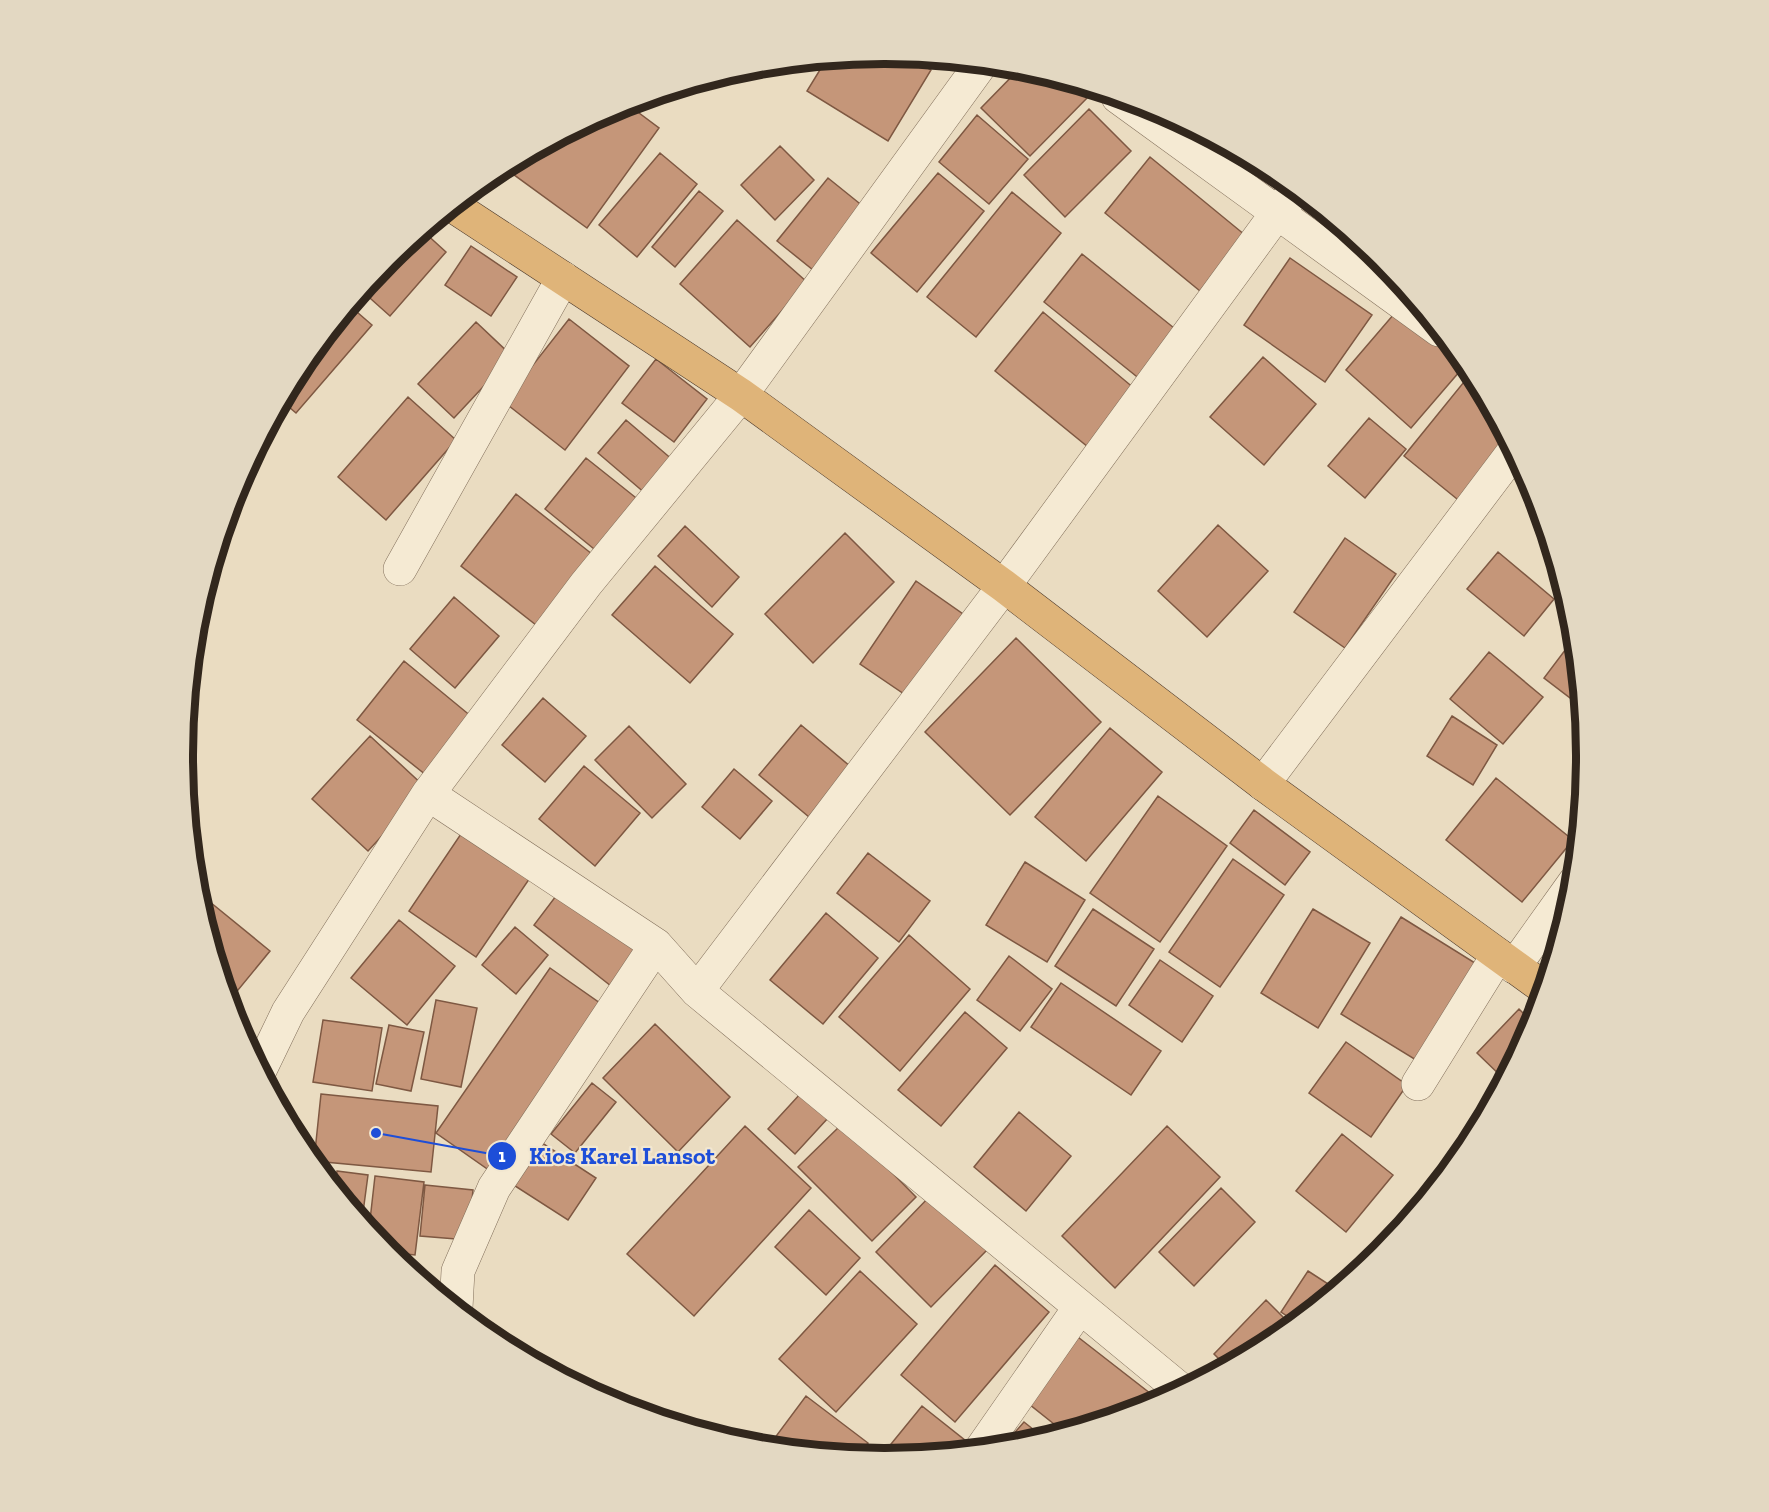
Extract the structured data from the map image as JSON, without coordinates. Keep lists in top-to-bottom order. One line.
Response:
{"places":["Kios Karel Lansot"]}
